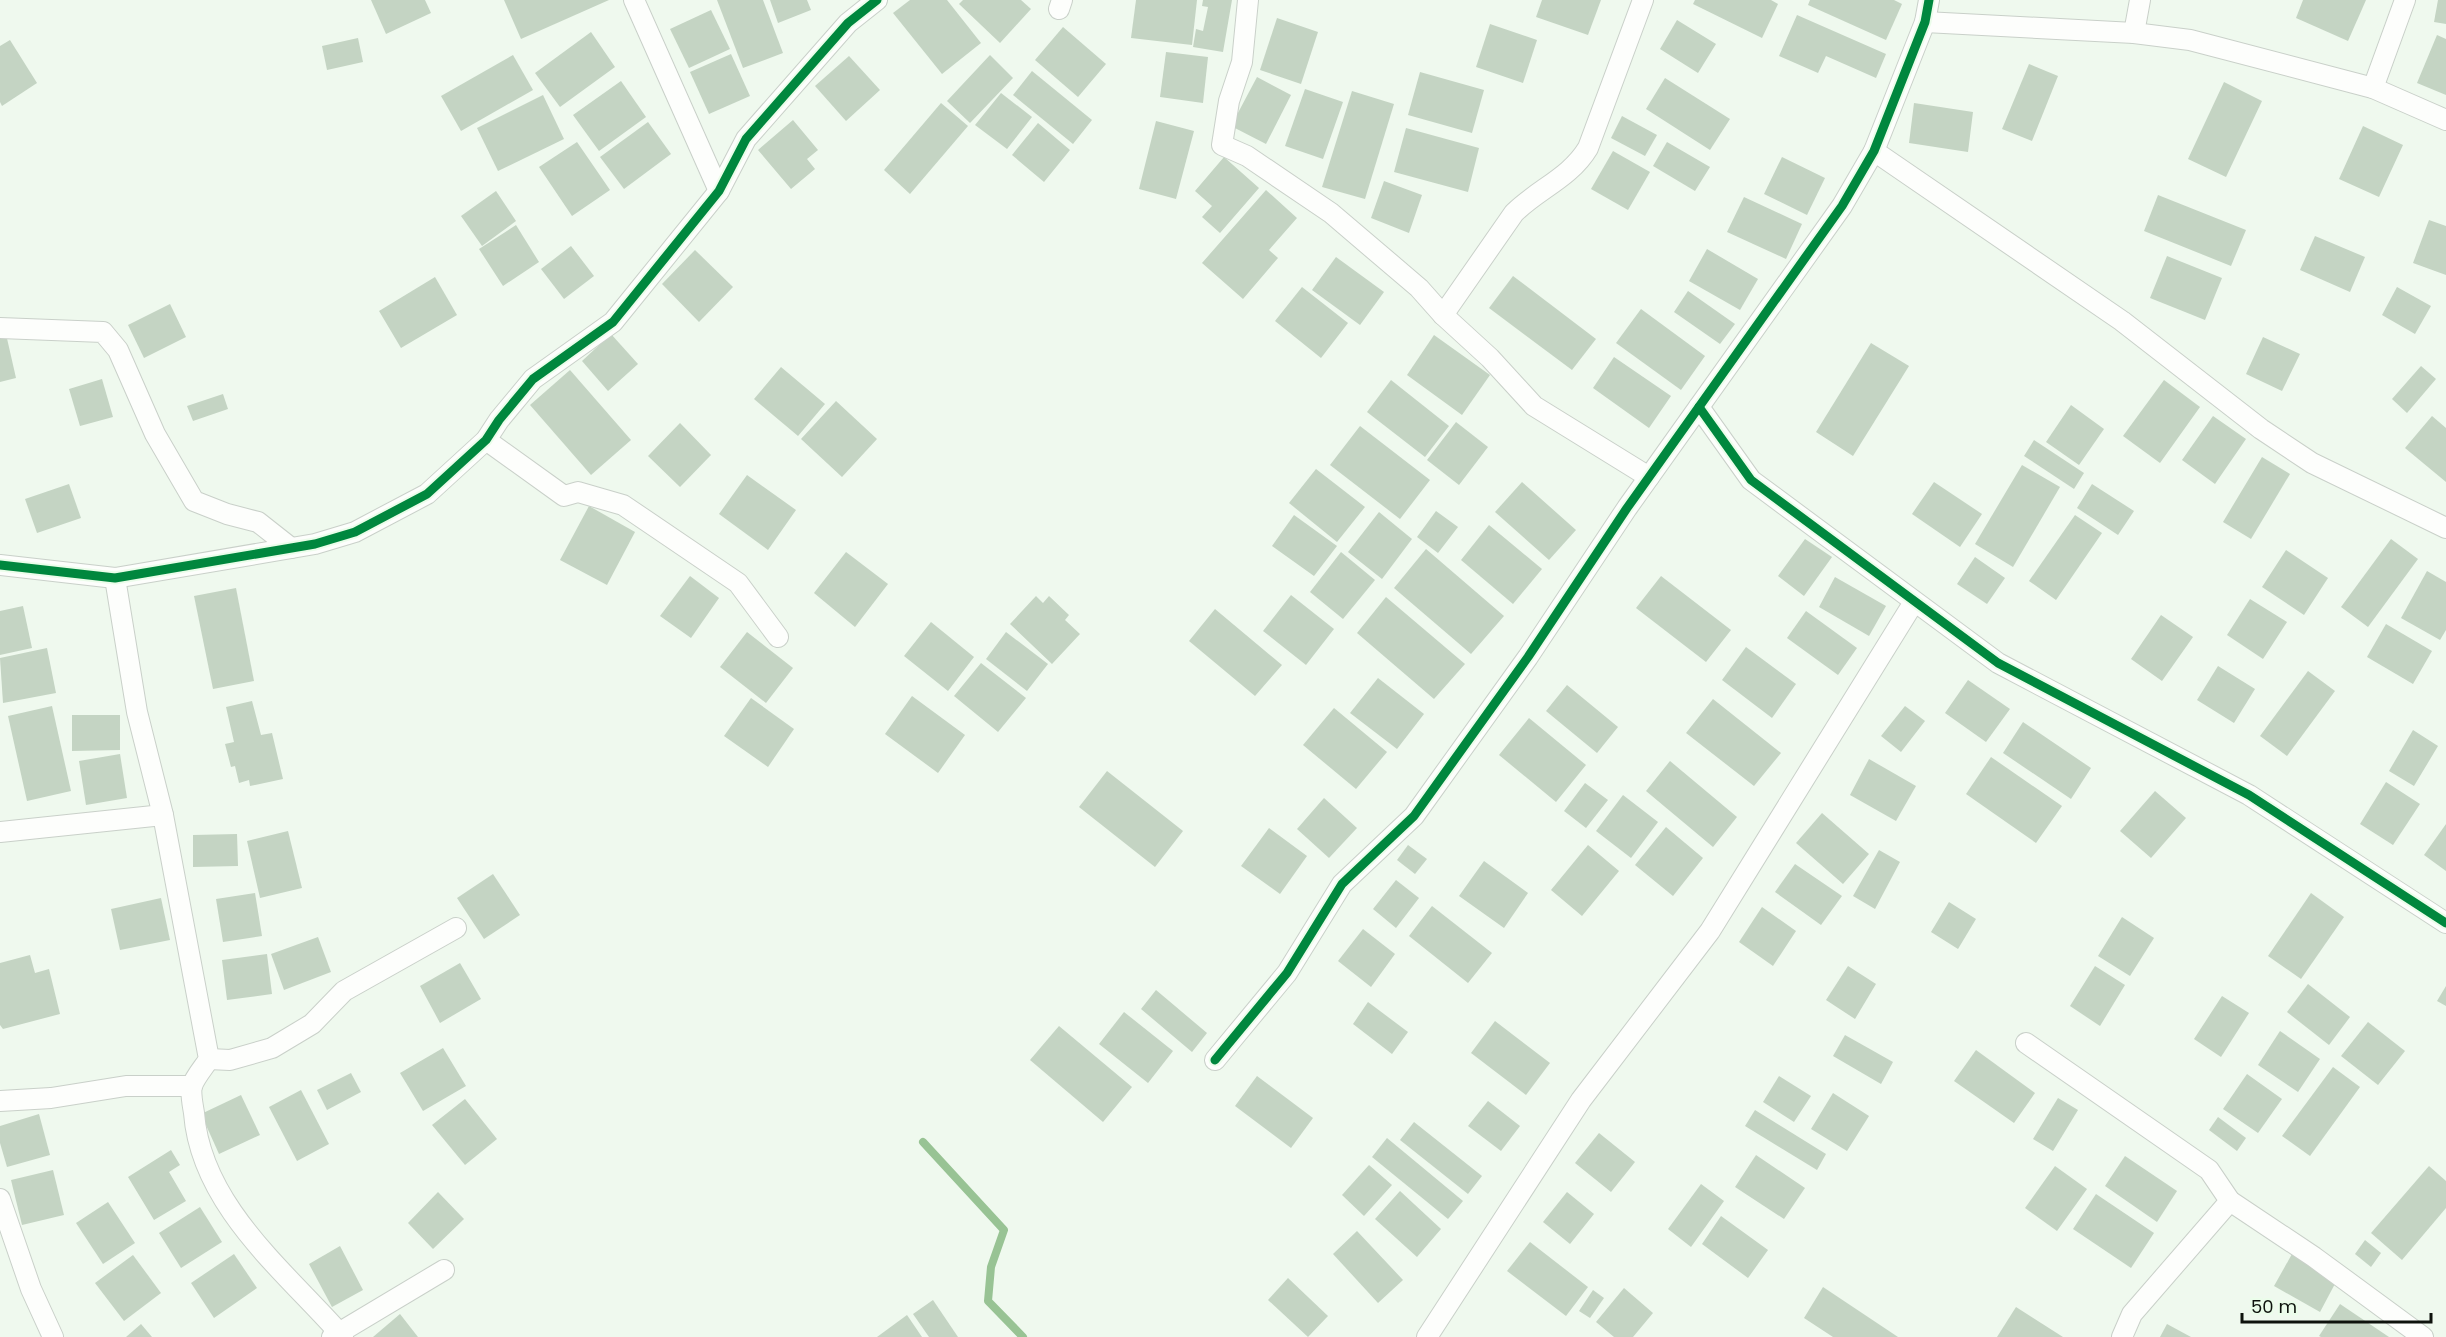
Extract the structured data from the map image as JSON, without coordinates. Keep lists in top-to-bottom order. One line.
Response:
{"scale_bar":"50 m"}
